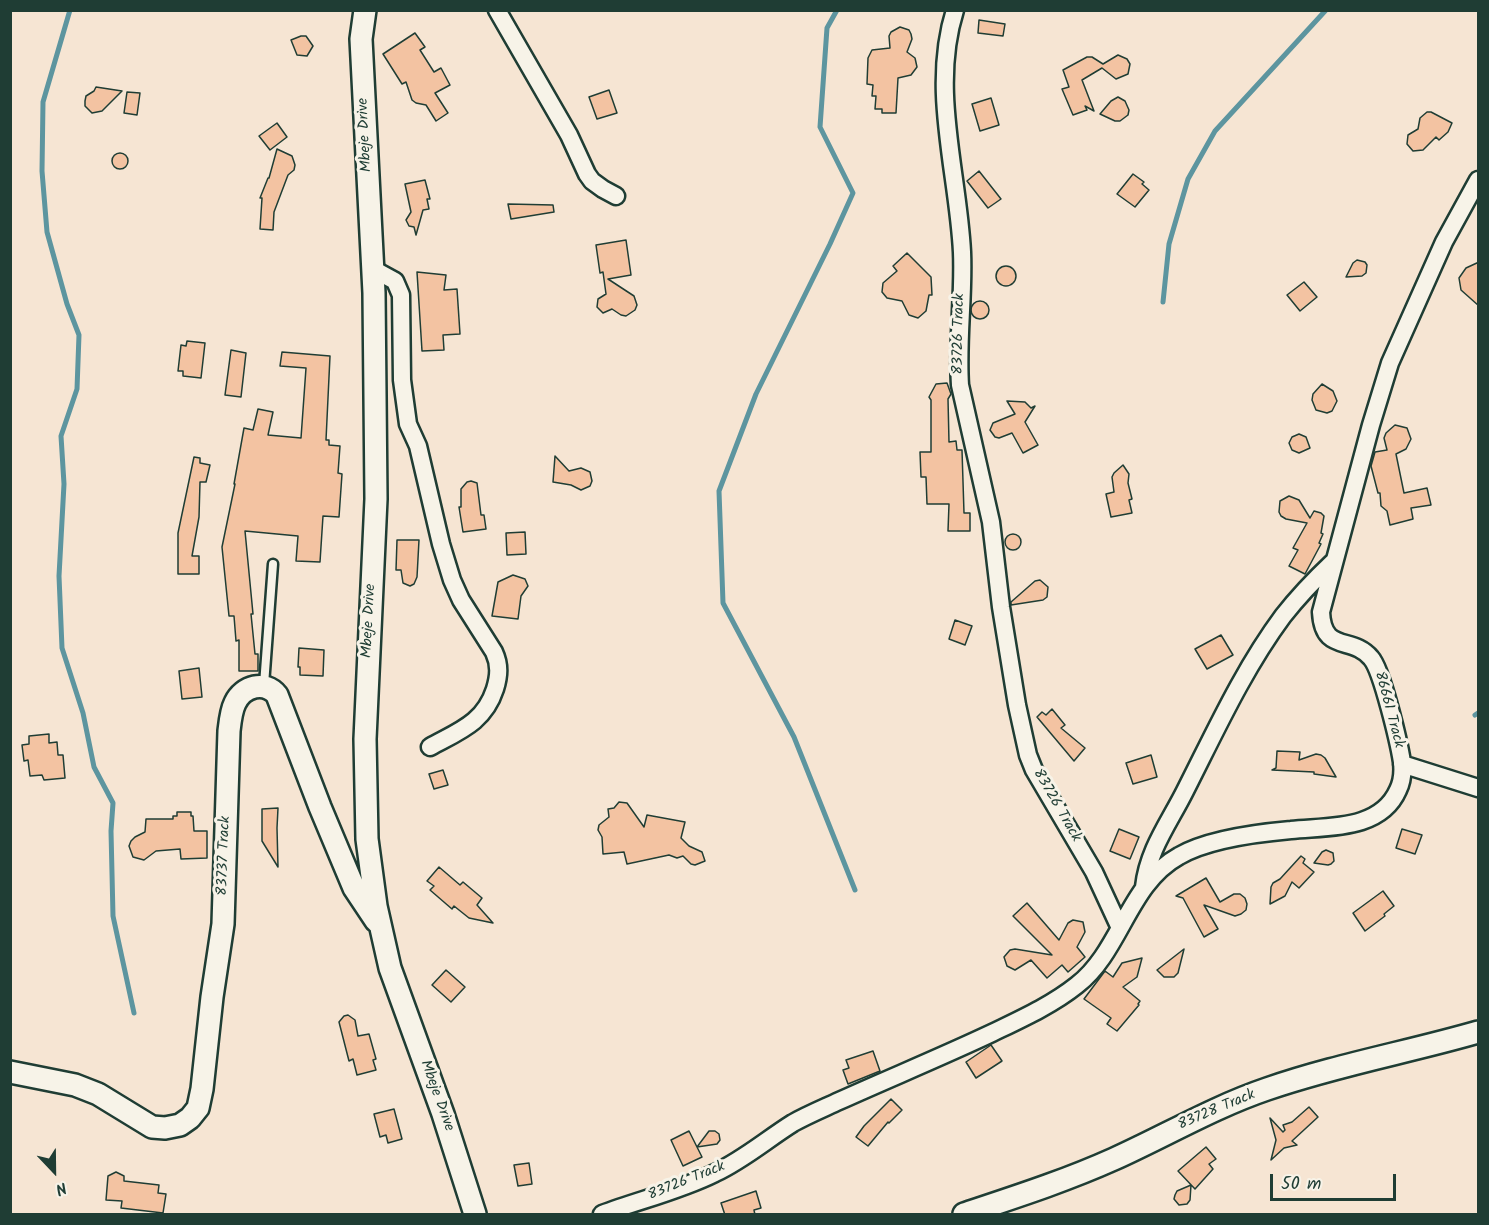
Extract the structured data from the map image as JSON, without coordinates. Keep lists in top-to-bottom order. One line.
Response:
{"streets":{"street":["Mbeje Drive","83726 Track","86661 Track","83737 Track","83728 Track"]},"crossings":[["83726 Track","86661 Track"]],"scale_bar":"50 m","north":"bottom"}
